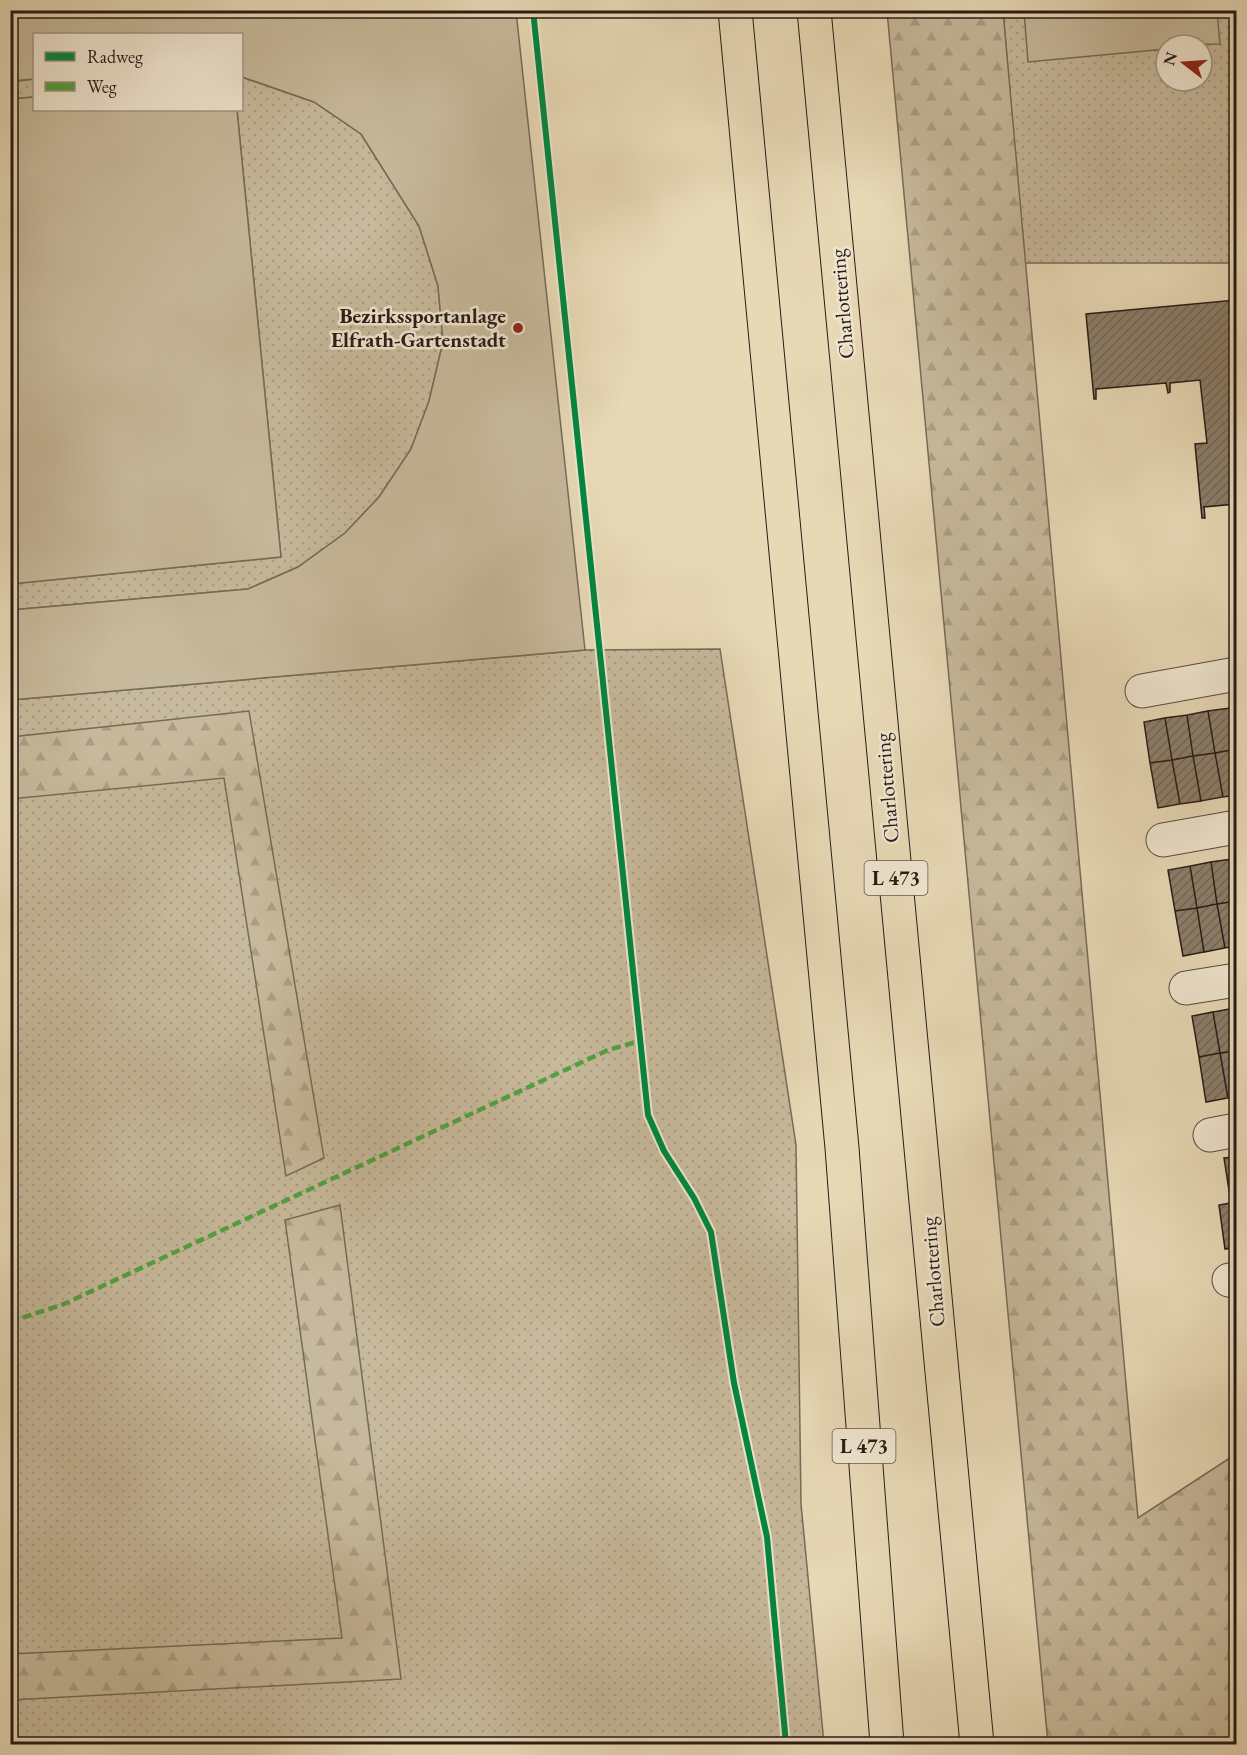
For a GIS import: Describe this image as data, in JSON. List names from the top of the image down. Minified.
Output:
{"streets":{"highway":["Charlottering","L 473"]},"places":["Bezirkssportanlage Elfrath-Gartenstadt"],"legend":["Radweg","Weg"],"north":"left"}
